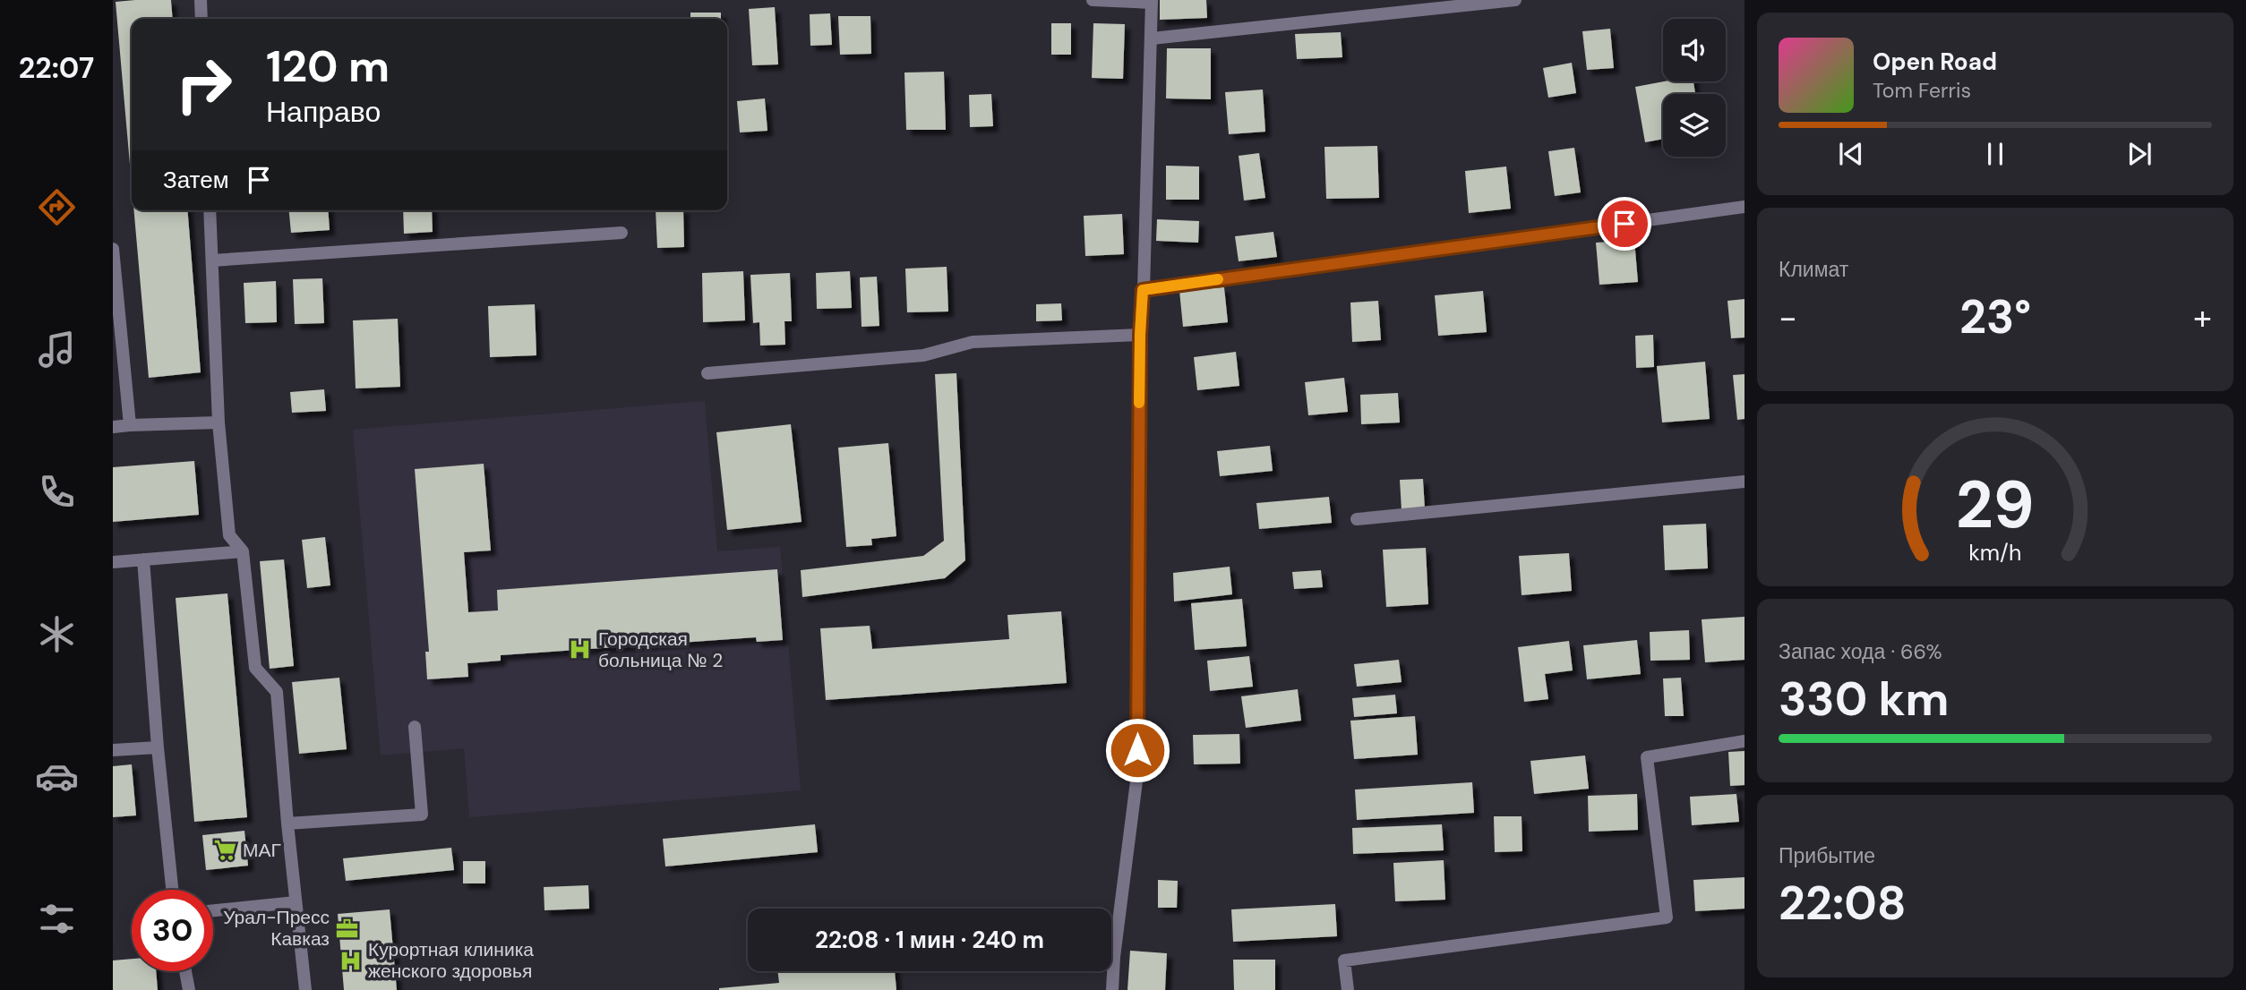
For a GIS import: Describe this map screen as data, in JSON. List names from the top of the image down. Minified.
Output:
{"places":{"hospital":["Городская больница № 2","Курортная клиника женского здоровья"],"supermarket":["МАГ"],"office":["Урал-Пресс Кавказ"]},"page":{"tabs":"22:07","turn":["120 m","Направо"],"song":["Open Road","Tom Ferris"],"then":"Затем","tile":["Климат",["Запас хода · 66%","330 km"],["Прибытие","22:08"]],"heat":["−","23°","+"],"limit":"30","trip":"22:08 · 1 мин · 240 m","gauge":["29","km/h"]}}
